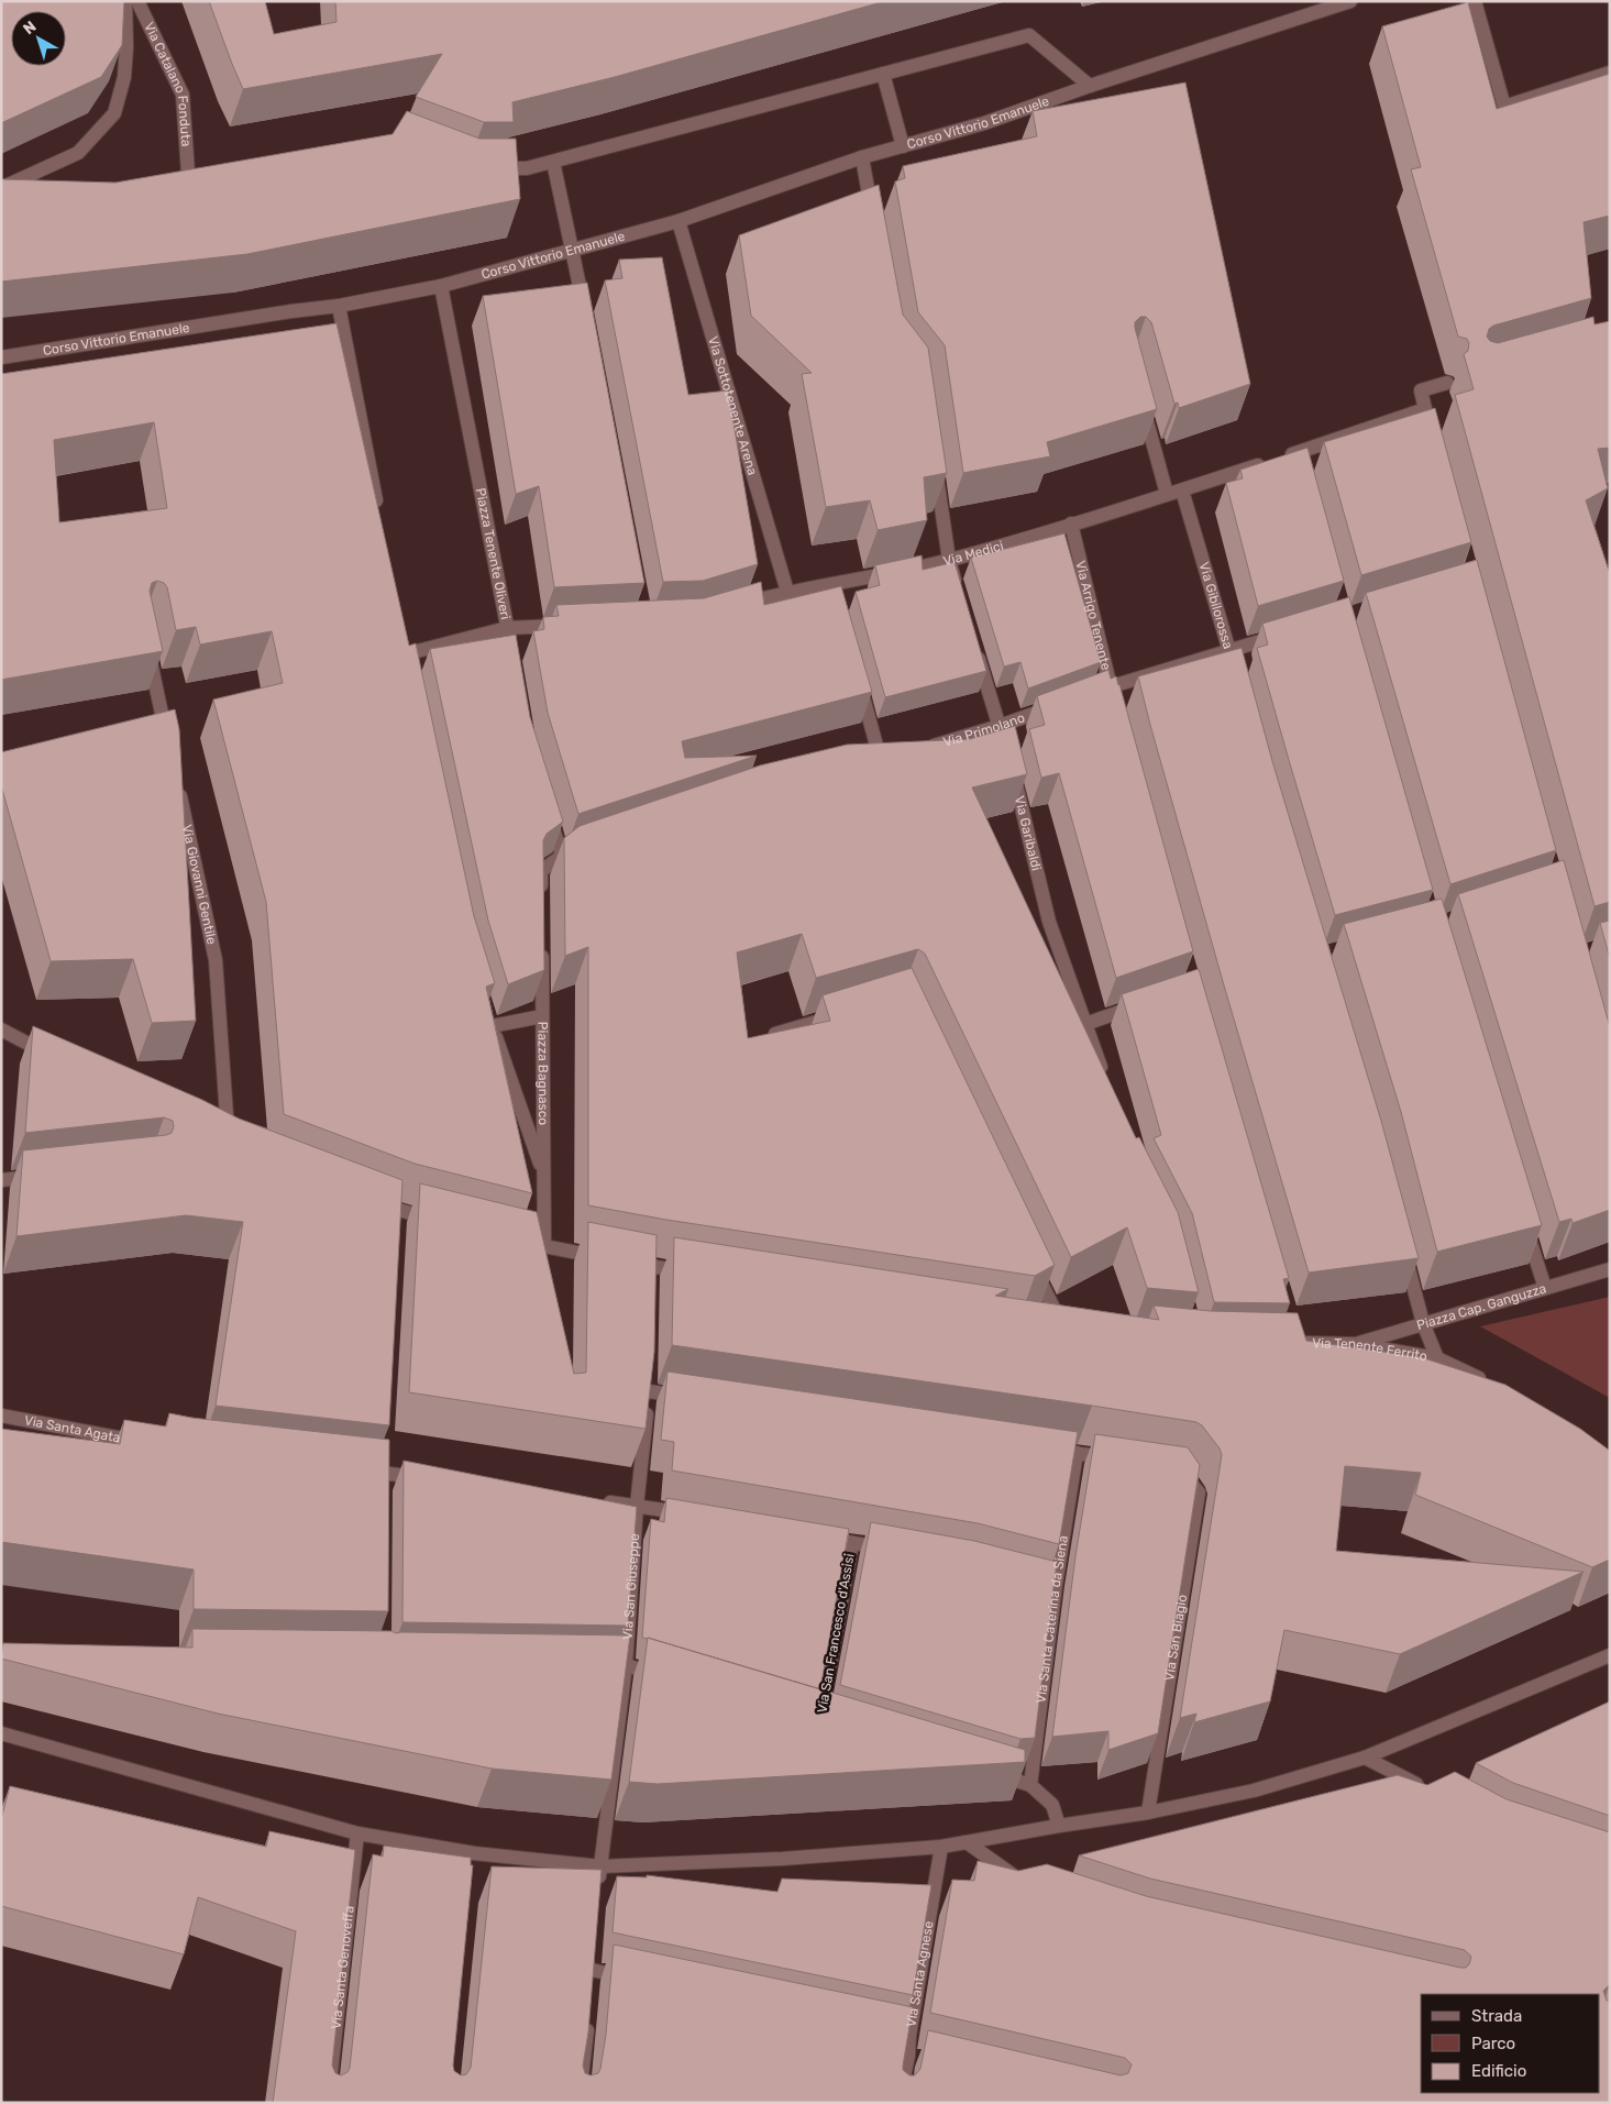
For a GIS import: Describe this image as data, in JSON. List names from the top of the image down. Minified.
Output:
{"streets":{"street":["Via Catalano Fonduta","Corso Vittorio Emanuele","Via Sottotenente Arena","Via Medici","Piazza Tenente Oliveri","Via Gibilorossa","Via Arrigo Tenente","Via Primolano","Via Garibaldi","Via Giovanni Gentile","Piazza Bagnasco","Piazza Cap. Ganguzza","Via Tenente Ferrito","Via Santa Agata","Via San Giuseppe","Via Santa Caterina da Siena","Via San Francesco d'Assisi","Via San Biagio","Via Santa Genoveffa","Via Santa Agnese"]},"crossings":[["Corso Vittorio Emanuele","Via Sottotenente Arena"],["Corso Vittorio Emanuele","Piazza Tenente Oliveri"],["Via Sottotenente Arena","Via Medici"],["Via Medici","Via Gibilorossa"],["Via Medici","Via Arrigo Tenente"],["Piazza Cap. Ganguzza","Via Tenente Ferrito"]],"legend":["Strada","Parco","Edificio"],"north":"top left"}
